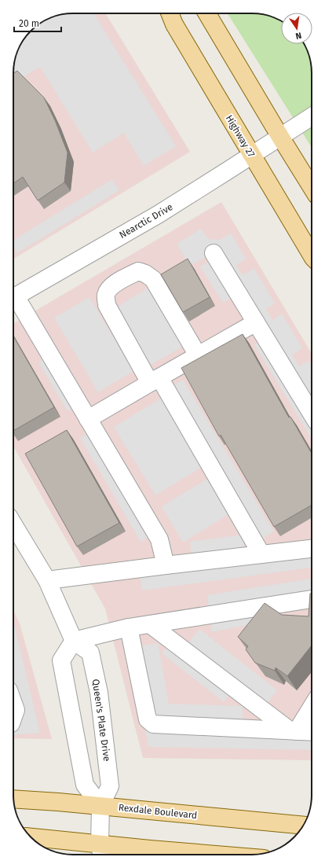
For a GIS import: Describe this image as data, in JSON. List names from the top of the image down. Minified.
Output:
{"streets":{"main road":["Highway 27","Rexdale Boulevard"],"street":["Nearctic Drive","Queen's Plate Drive"]},"crossings":[["Highway 27","Nearctic Drive"],["Queen's Plate Drive","Rexdale Boulevard"]],"scale_bar":"20 m","north":"bottom"}
